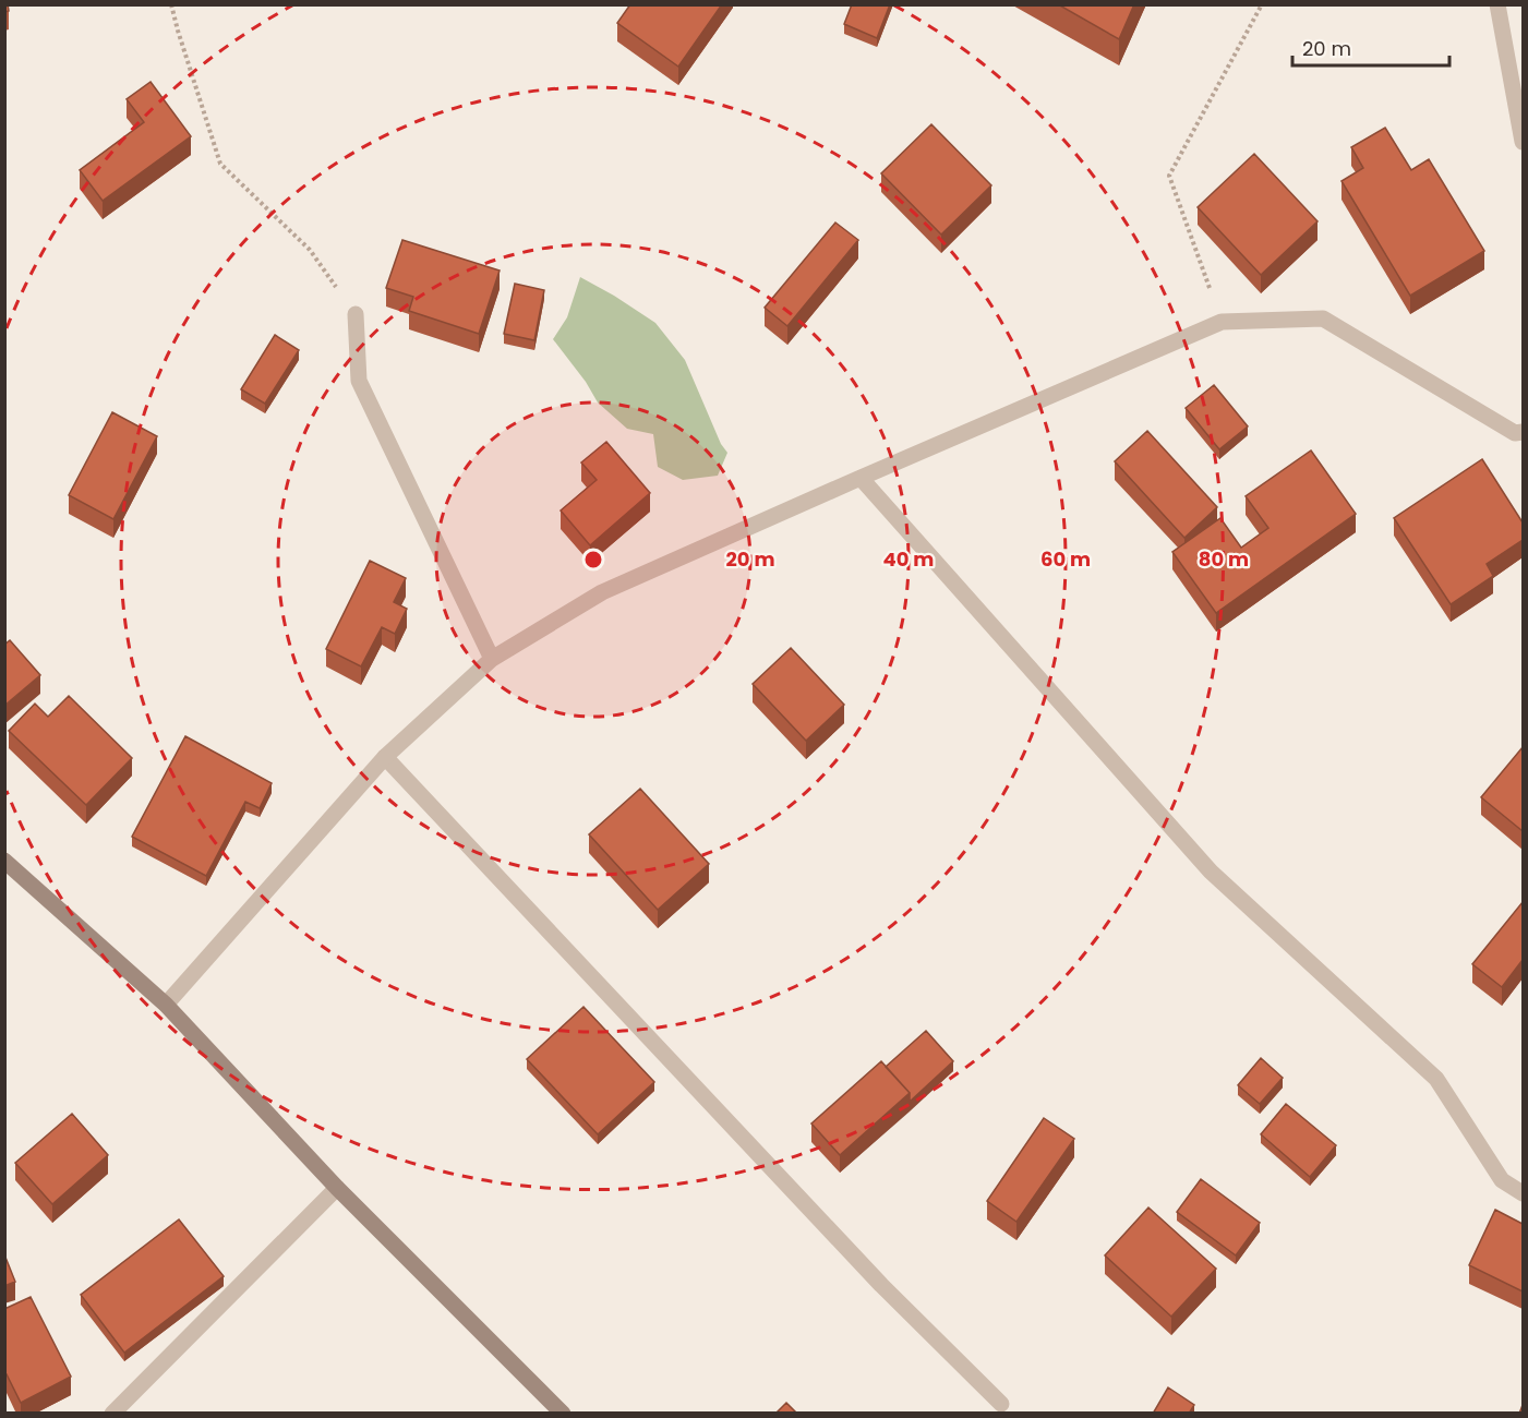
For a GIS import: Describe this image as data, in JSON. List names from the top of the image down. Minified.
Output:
{"scale_bar":"20 m","rings":["20 m","40 m","60 m","80 m"]}
